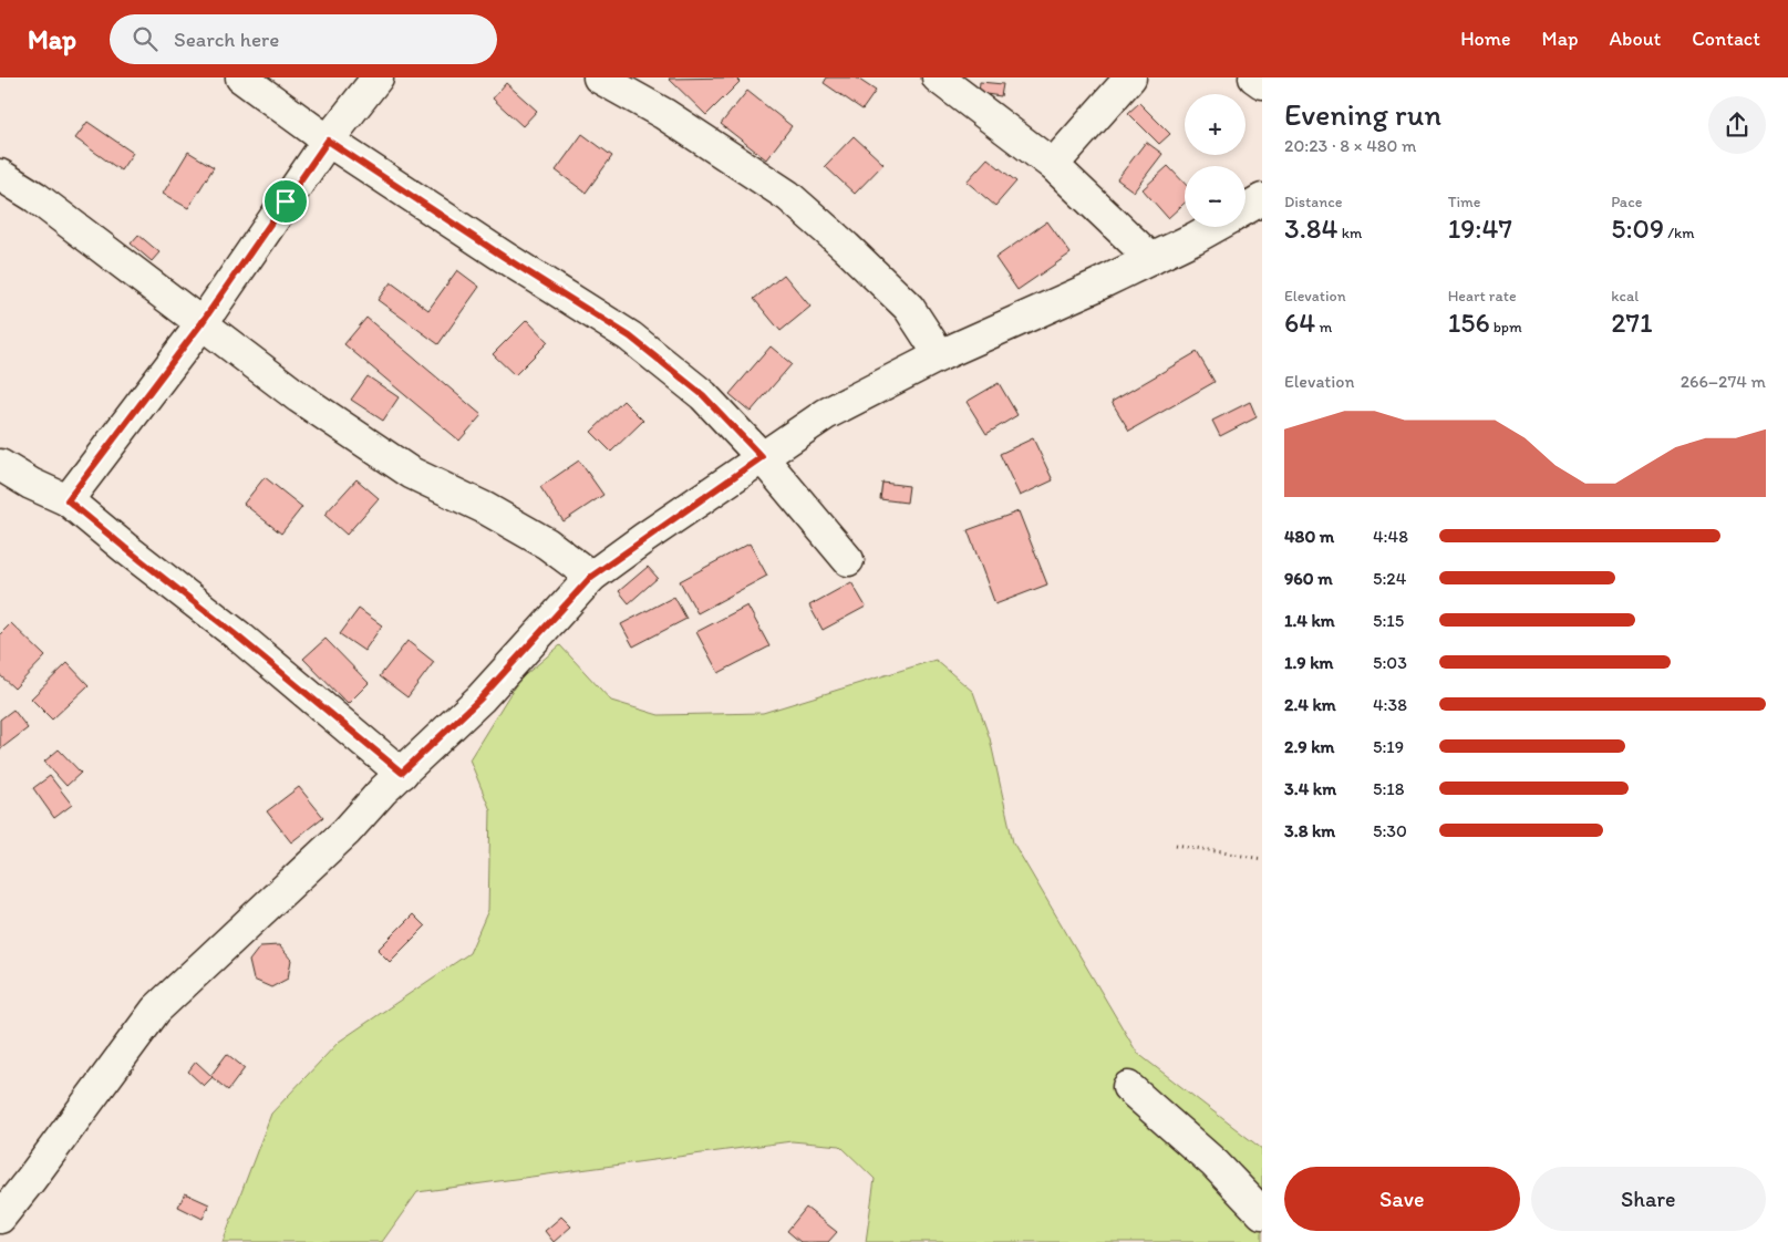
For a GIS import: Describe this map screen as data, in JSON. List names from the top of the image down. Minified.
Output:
{"page":{"header":"Map","search":"Search here","nav":["Home","Map","About","Contact"],"heading":["Evening run","20:23 · 8 × 480 m"],"map_buttons":["+","−"],"stats":[["Distance","3.84 km"],["Time","19:47"],["Pace","5:09 /km"],["Elevation","64 m"],["Heart rate","156 bpm"],["kcal","271"]],"chart":["Elevation","266–274 m"],"list":[{"name":"480 m","note":"4:48"},{"name":"960 m","note":"5:24"},{"name":"1.4 km","note":"5:15"},{"name":"1.9 km","note":"5:03"},{"name":"2.4 km","note":"4:38"},{"name":"2.9 km","note":"5:19"},{"name":"3.4 km","note":"5:18"},{"name":"3.8 km","note":"5:30"}],"buttons":["Save","Share"]}}
